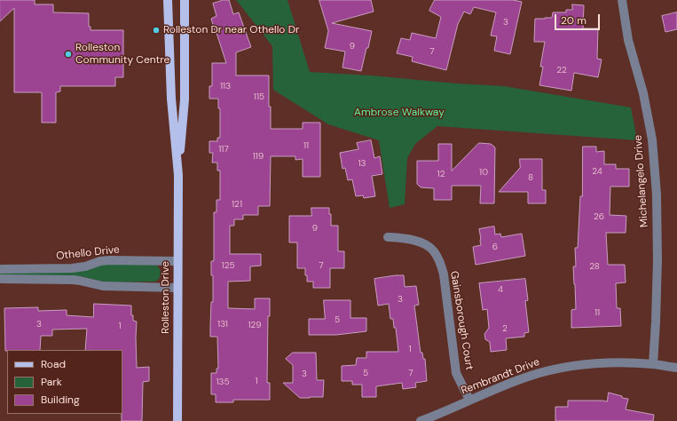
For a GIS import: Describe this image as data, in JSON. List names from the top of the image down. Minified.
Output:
{"streets":{"main road":["Rolleston Drive"],"street":["Michelangelo Drive","Othello Drive","Gainsborough Court","Rembrandt Drive"]},"crossings":[["Michelangelo Drive","Rembrandt Drive"],["Othello Drive","Rolleston Drive"],["Gainsborough Court","Rembrandt Drive"]],"parks":["Ambrose Walkway"],"places":["Rolleston Dr near Othello Dr","Rolleston Community Centre"],"house_numbers":["3","9","7","22","113","115","11","117","119","13","24","10","12","8","121","26","9","6","125","7","28","4","3","11","5","3","131","129","1","2","1","5","7","3","1","135"],"legend":["Road","Park","Building"],"scale_bar":"20 m"}
